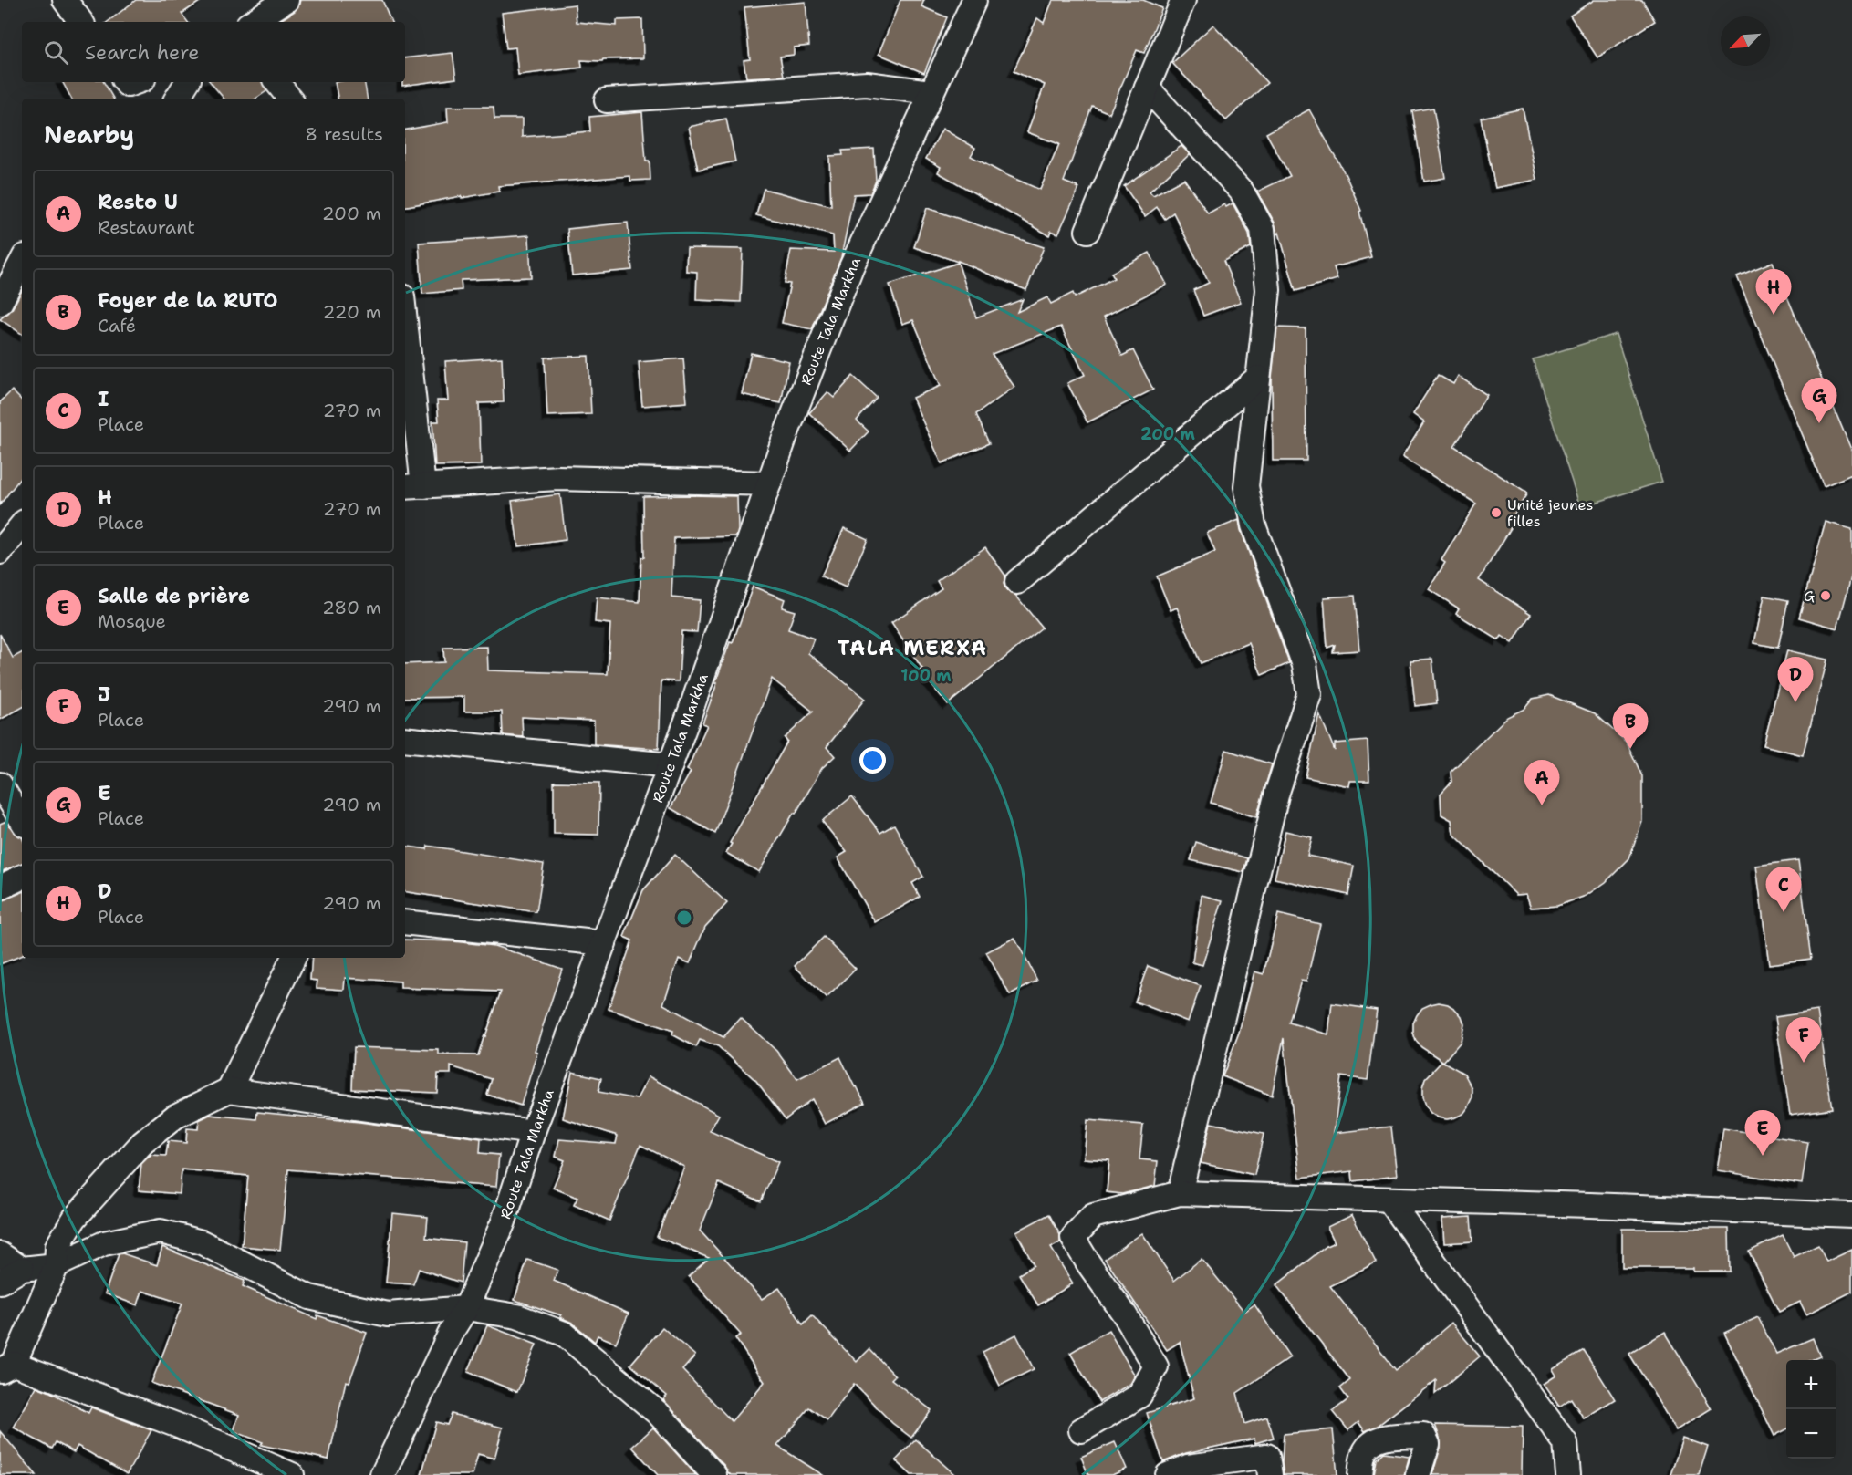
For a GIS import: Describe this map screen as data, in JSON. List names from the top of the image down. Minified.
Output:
{"streets":{"street":["Route Tala Markha"]},"districts":["TALA MERXA"],"places":["Unité jeunes filles","G"],"north":"bottom left","page":{"search":"Search here","heading":["Nearby","8 results"],"list":[{"mark":"A","name":"Resto U","note":"Restaurant","value":"200 m"},{"mark":"B","name":"Foyer de la RUTO","note":"Café","value":"220 m"},{"mark":"C","name":"I","note":"Place","value":"270 m"},{"mark":"D","name":"H","note":"Place","value":"270 m"},{"mark":"E","name":"Salle de prière","note":"Mosque","value":"280 m"},{"mark":"F","name":"J","note":"Place","value":"290 m"},{"mark":"G","name":"E","note":"Place","value":"290 m"},{"mark":"H","name":"D","note":"Place","value":"290 m"}],"pins":["H","G","D","B","A","C","F","E"],"map_buttons":["+","−"]},"rings":["200 m","100 m"]}
